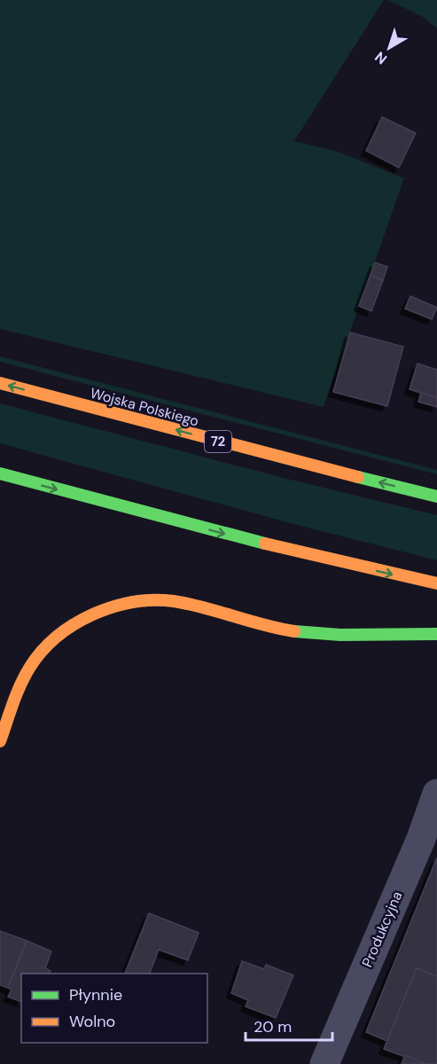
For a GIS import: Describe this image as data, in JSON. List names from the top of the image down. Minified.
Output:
{"streets":{"main road":["Wojska Polskiego","72"],"street":["Produkcyjna"]},"legend":["Płynnie","Wolno"],"scale_bar":"20 m","north":"bottom left"}
